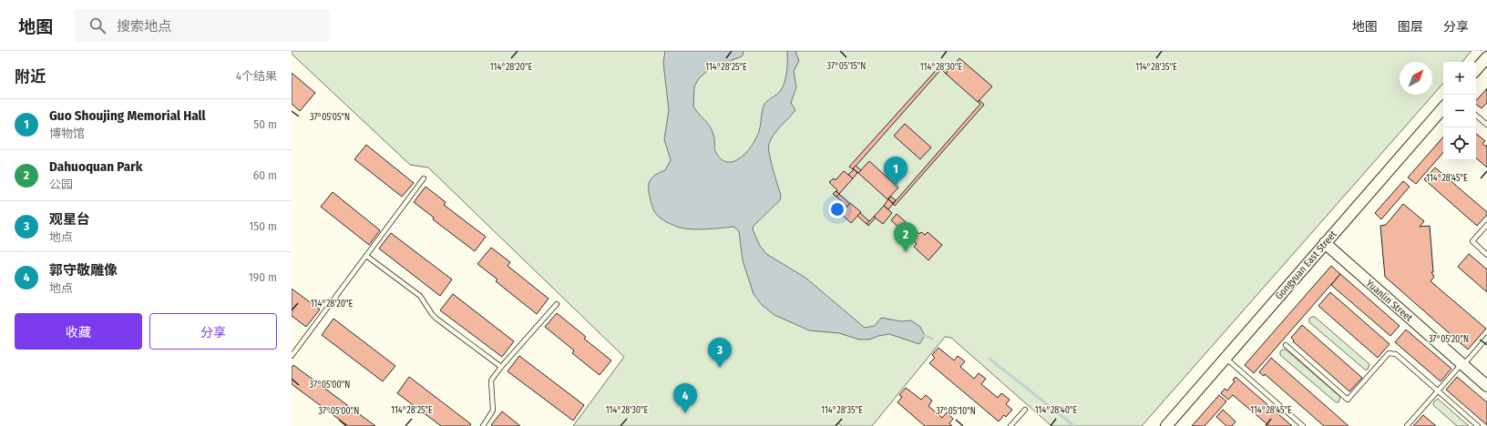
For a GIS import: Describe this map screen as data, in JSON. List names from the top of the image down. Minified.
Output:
{"streets":{"street":["Gongyuan East Street","Yuanlin Street"]},"crossings":[["Gongyuan East Street","Yuanlin Street"]],"north":"top right","page":{"header":"地图","search":"搜索地点","nav":["地图","图层","分享"],"heading":["附近","4个结果"],"map_buttons":["+","−"],"list":[{"mark":"1","name":"Guo Shoujing Memorial Hall","note":"博物馆","value":"50 m"},{"mark":"2","name":"Dahuoquan Park","note":"公园","value":"60 m"},{"mark":"3","name":"观星台","note":"地点","value":"150 m"},{"mark":"4","name":"郭守敬雕像","note":"地点","value":"190 m"}],"pins":["1","2","3","4"],"buttons":["收藏","分享"]},"coordinates":["37°05'15\"N","114°28'20\"E","114°28'25\"E","114°28'30\"E","114°28'35\"E","37°05'05\"N","114°28'45\"E","37°05'20\"N","37°05'00\"N","114°28'40\"E","37°05'10\"N"]}
